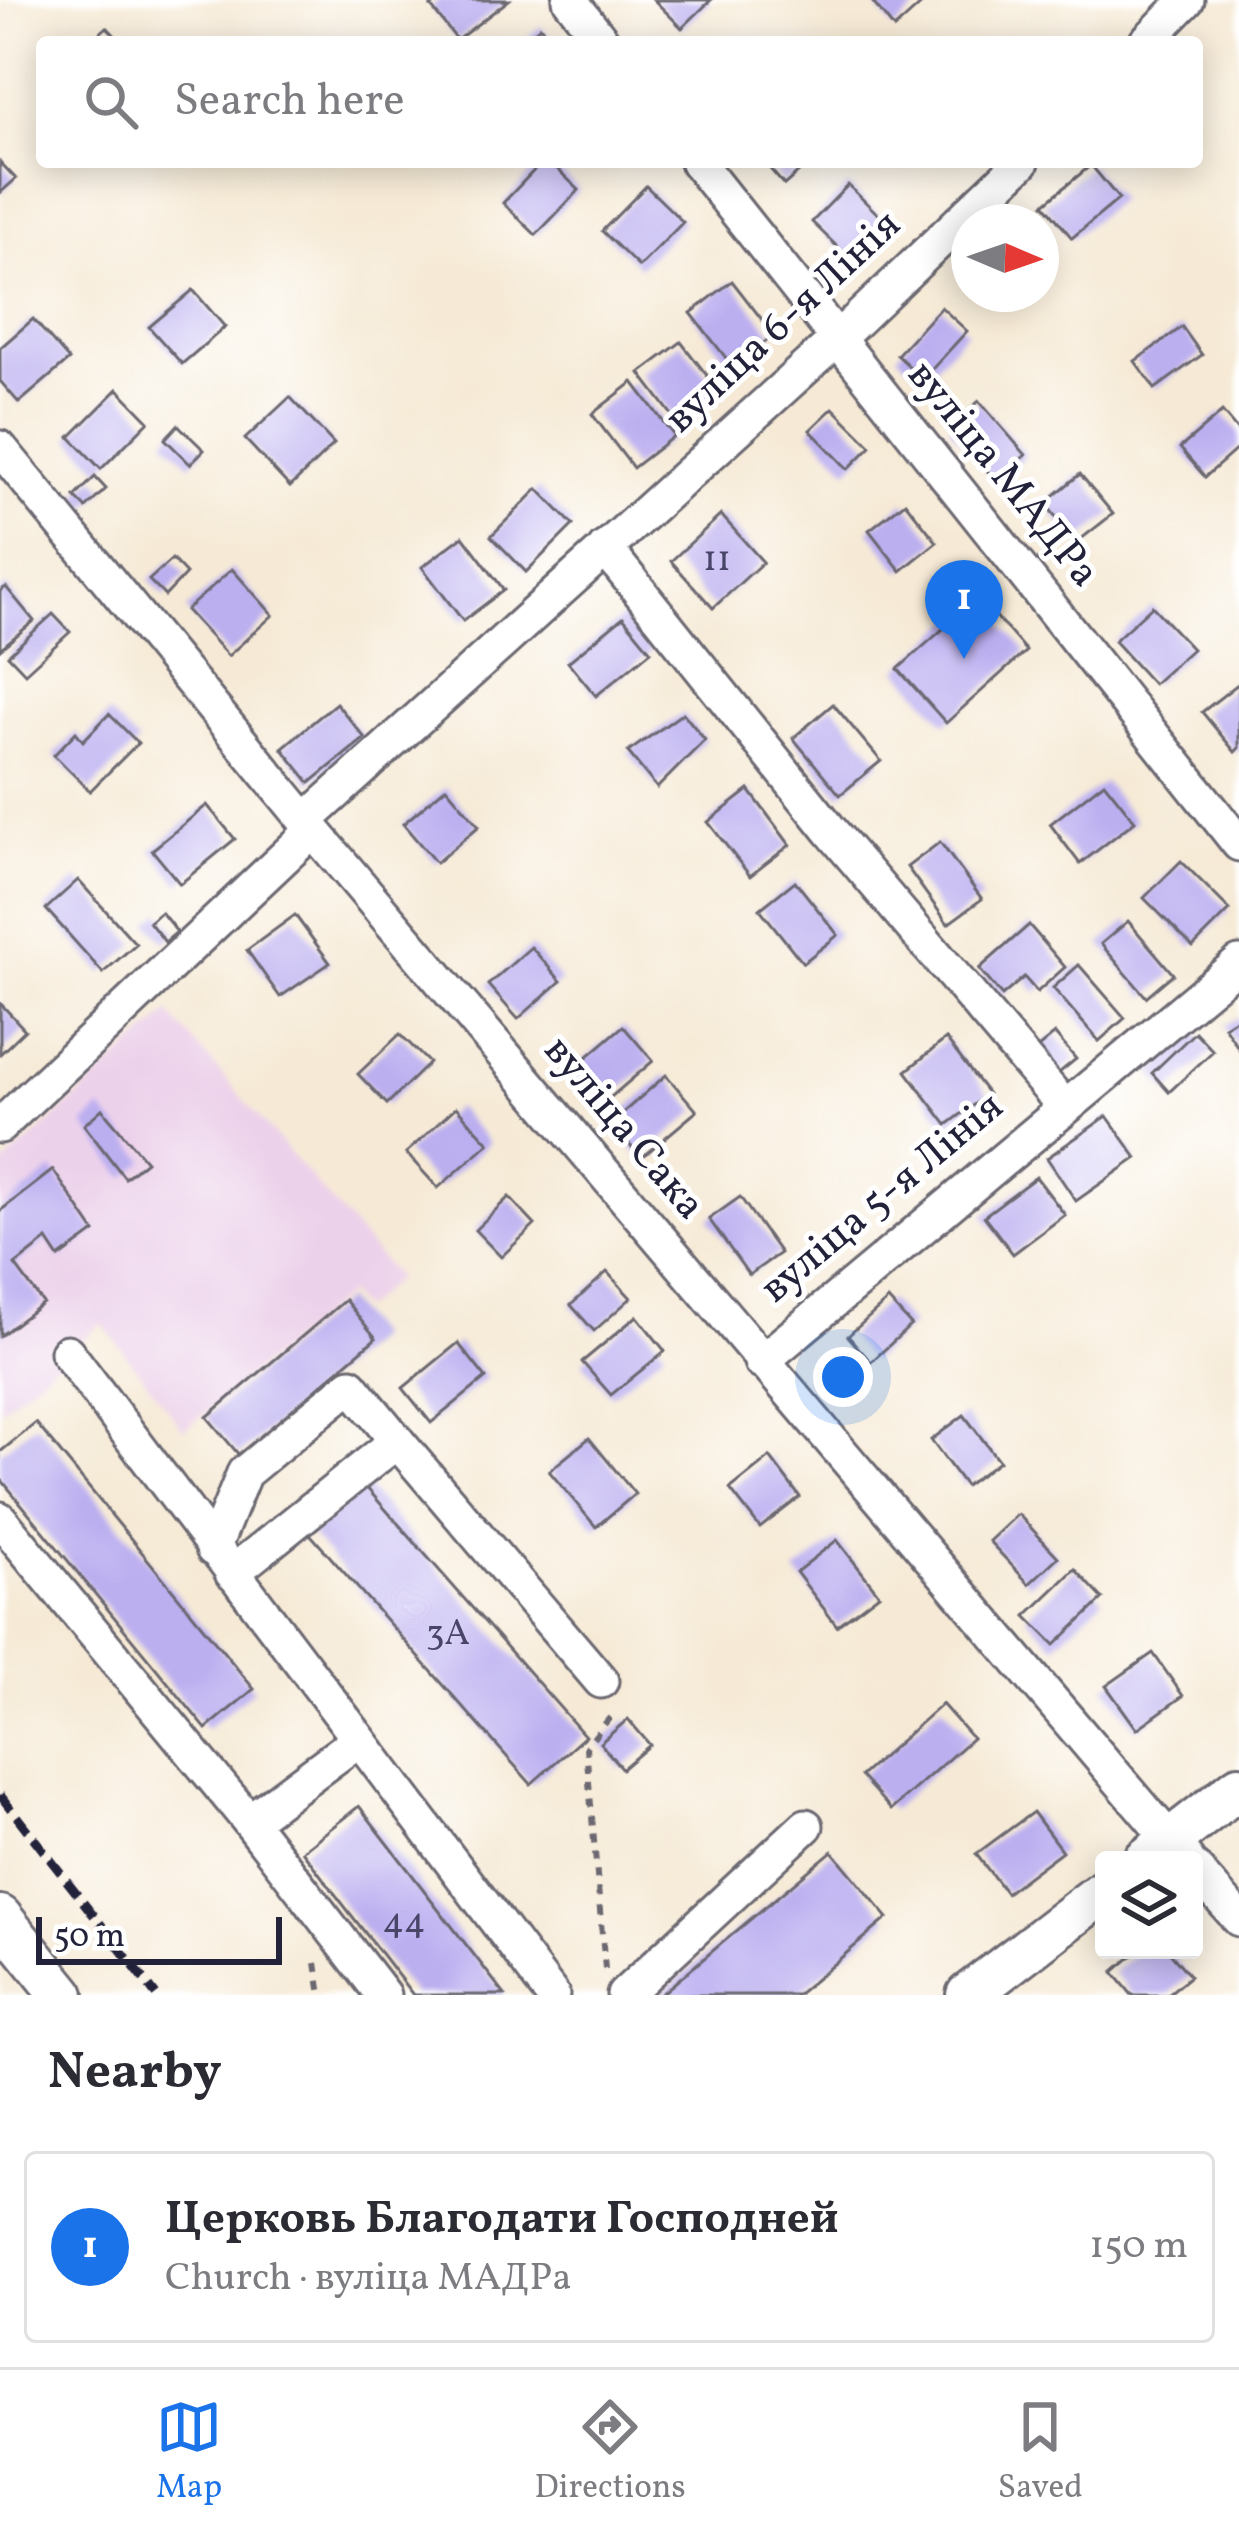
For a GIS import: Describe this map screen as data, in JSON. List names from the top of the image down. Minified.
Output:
{"streets":{"street":["вуліца 6-я Лінія","вуліца МАДРа","вуліца Сака","вуліца 5-я Лінія"]},"crossings":[["вуліца 6-я Лінія","вуліца МАДРа"],["вуліца 6-я Лінія","вуліца Сака"],["вуліца 6-я Лінія","вуліца 5-я Лінія"],["вуліца Сака","вуліца 5-я Лінія"]],"house_numbers":["11","3А","44"],"scale_bar":"50 m","north":"right","page":{"search":"Search here","pins":"1","scale":"50 m","heading":"Nearby","list":[{"mark":"1","name":"Церковь Благодати Господней","note":"Church · вуліца МАДРа","value":"150 m"}],"nav":["Map","Directions","Saved"]}}
